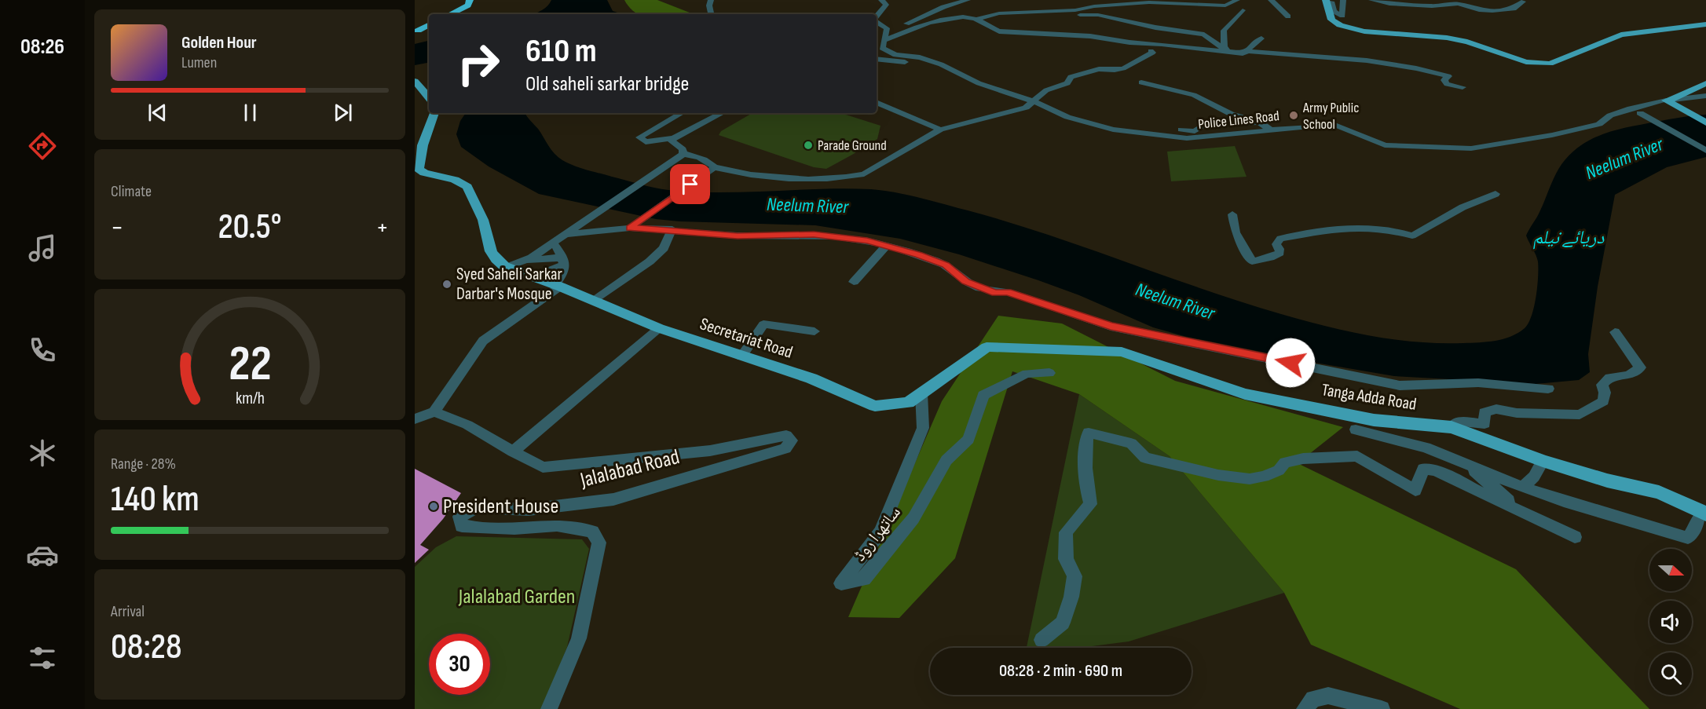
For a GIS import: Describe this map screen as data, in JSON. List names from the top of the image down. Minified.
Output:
{"streets":{"main road":["Secretariat Road","Tanga Adda Road"],"street":["Police Lines Road","Jalalabad Road","ساتھرا روڈ"]},"crossings":[["Secretariat Road","Tanga Adda Road"],["Secretariat Road","ساتھرا روڈ"],["Tanga Adda Road","ساتھرا روڈ"]],"water":["Neelum River","دریائے نیلم"],"parks":["Jalalabad Garden"],"places":["Army Public School","Parade Ground","Syed Saheli Sarkar Darbar's Mosque","President House"],"north":"right","page":{"tabs":"08:26","turn":["610 m","Old saheli sarkar bridge"],"song":["Golden Hour","Lumen"],"tile":["Climate",["Range · 28%","140 km"],["Arrival","08:28"]],"heat":["−","20.5°","+"],"limit":"30","trip":"08:28 · 2 min · 690 m","gauge":["22","km/h"]}}
